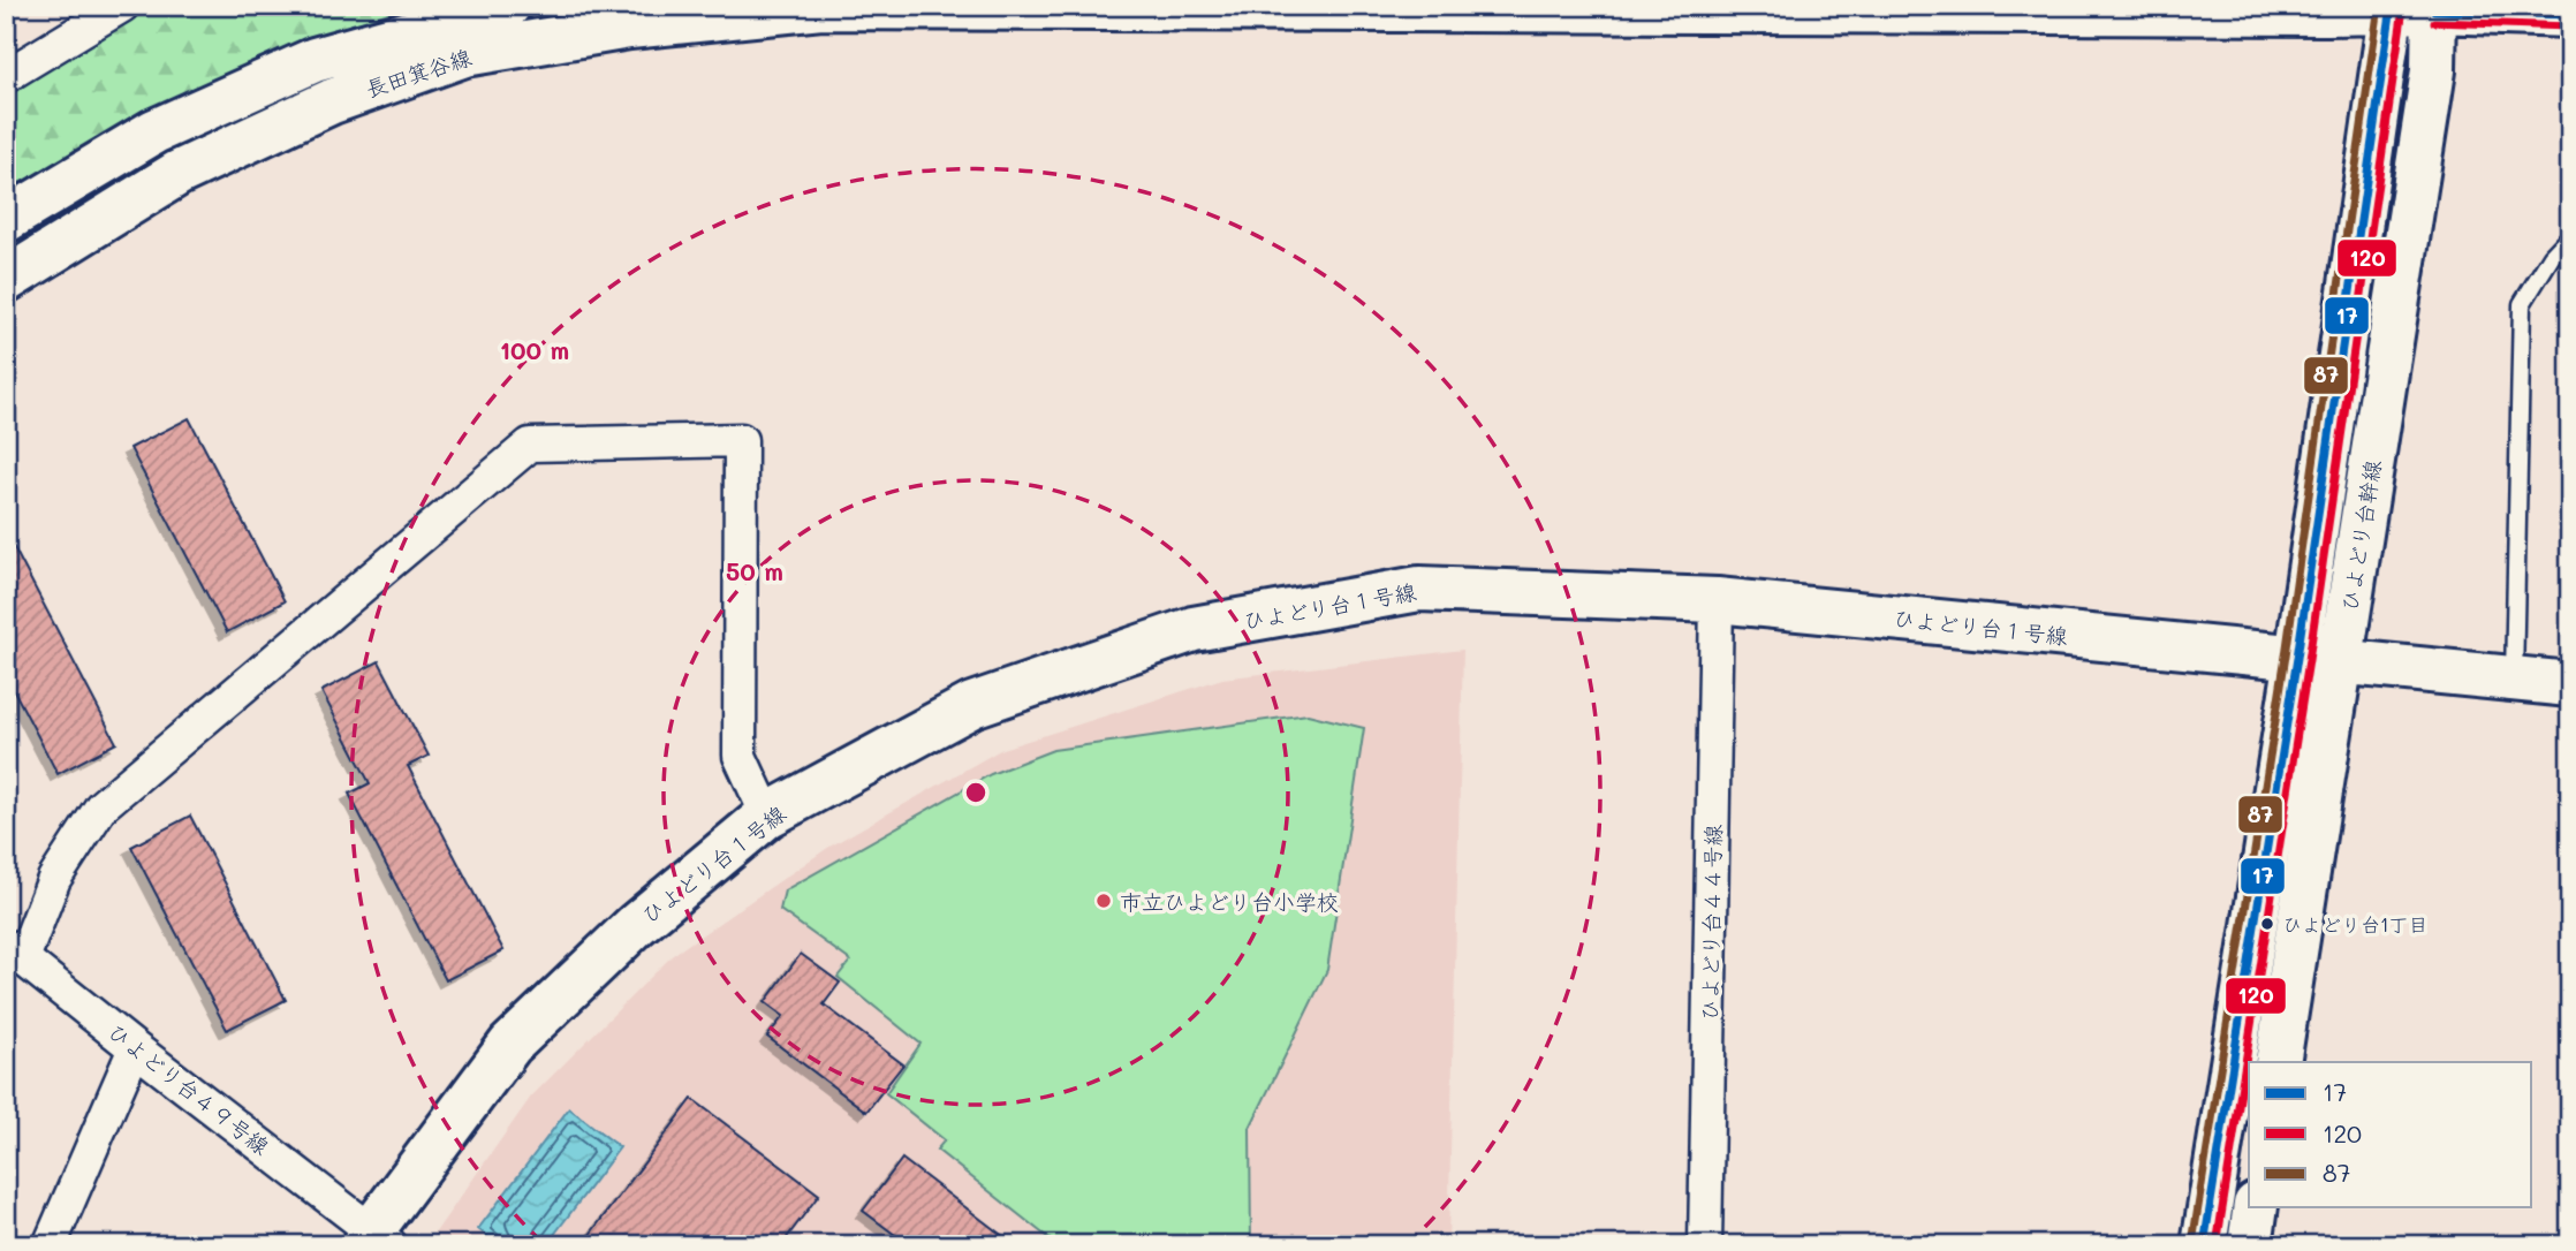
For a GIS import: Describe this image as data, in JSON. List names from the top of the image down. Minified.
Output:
{"streets":{"street":["長田箕谷線","ひよどり台幹線","ひよどり台１号線","ひよどり台４４号線","ひよどり台４９号線"]},"crossings":[["長田箕谷線","ひよどり台幹線"],["ひよどり台幹線","ひよどり台１号線"],["ひよどり台１号線","ひよどり台４４号線"],["ひよどり台１号線","ひよどり台４９号線"]],"places":["市立ひよどり台小学校","ひよどり台1丁目"],"lines":["transit line 17","transit line 87","transit line 120"],"legend":["17","120","87"],"rings":["100 m","50 m"]}
